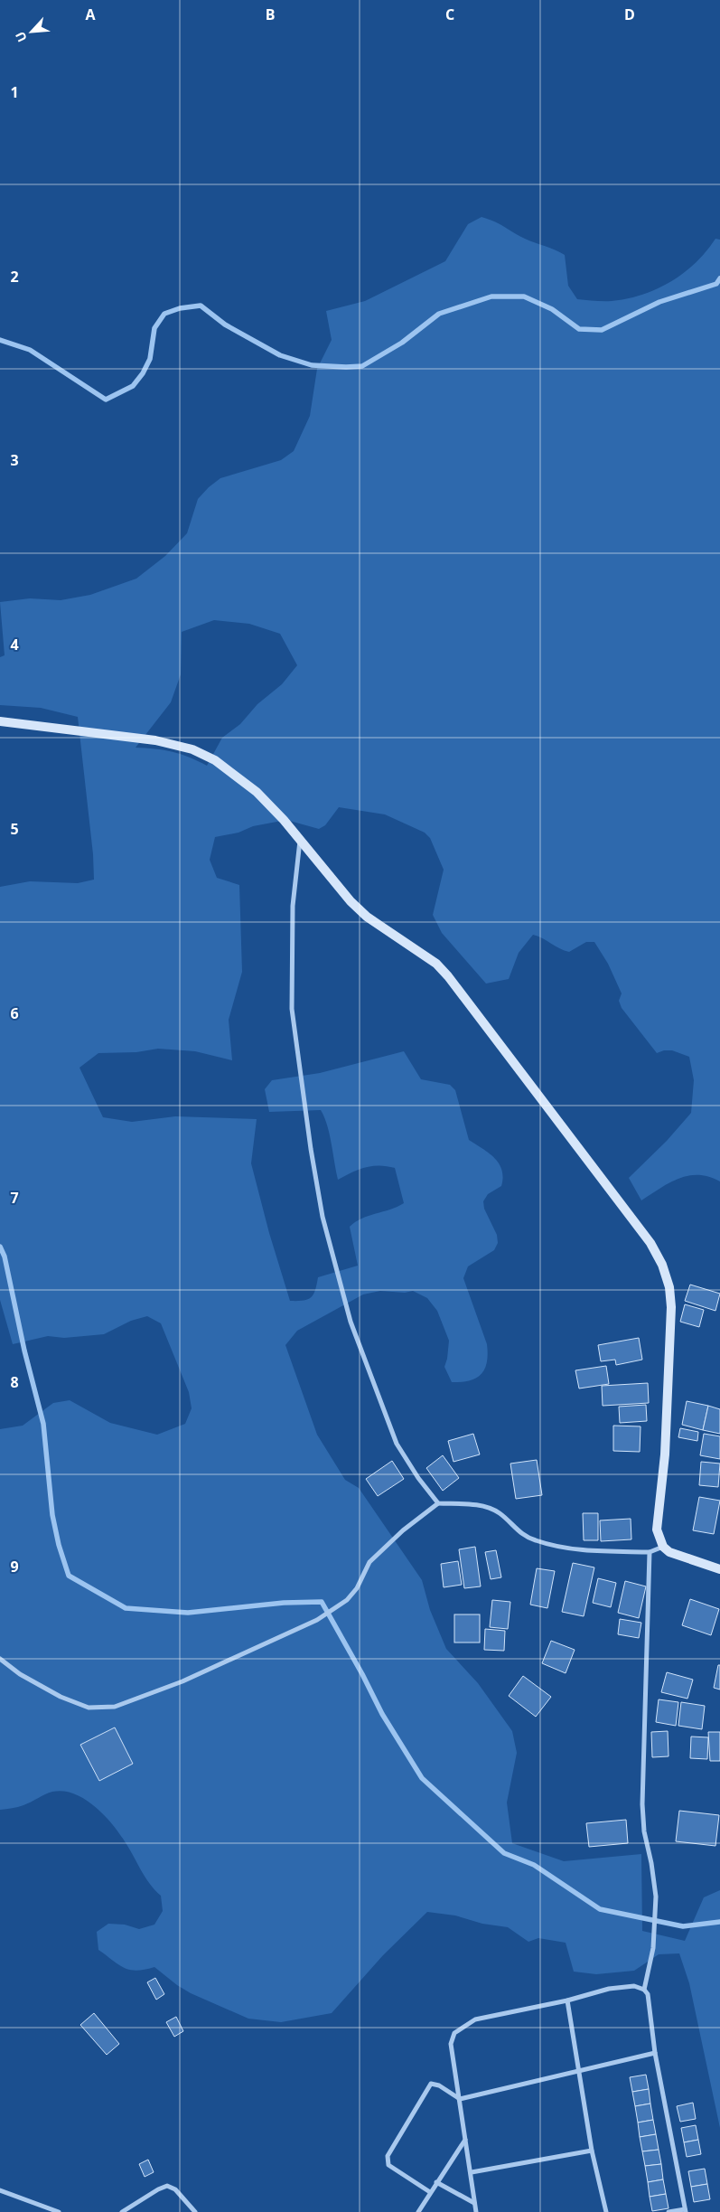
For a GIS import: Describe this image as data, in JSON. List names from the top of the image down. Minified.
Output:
{"north":"bottom left","grid":{"columns":["A","B","C","D"],"rows":["1","2","3","4","5","6","7","8","9"]}}
